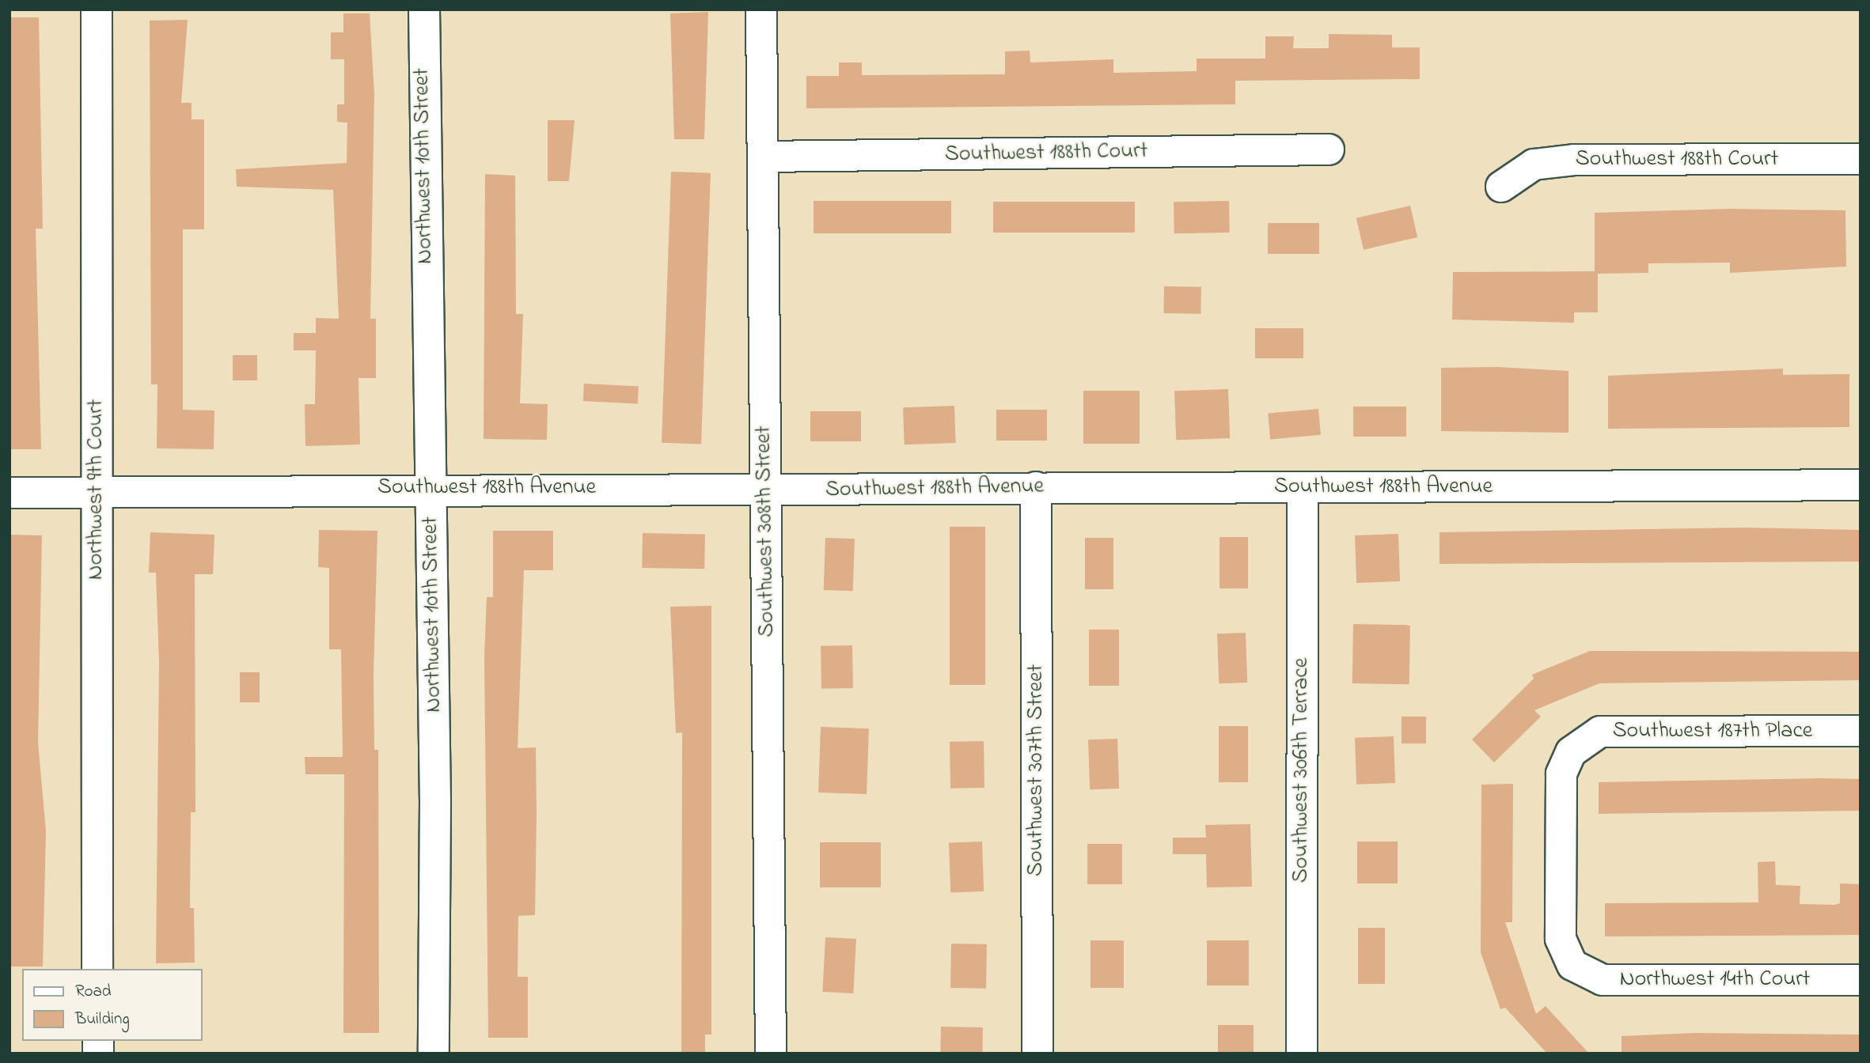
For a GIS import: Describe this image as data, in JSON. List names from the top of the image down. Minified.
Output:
{"streets":{"street":["Southwest 188th Court","Northwest 10th Street","Southwest 188th Avenue","Northwest 9th Court","Southwest 308th Street","Southwest 187th Place","Southwest 307th Street","Southwest 306th Terrace","Northwest 14th Court"]},"crossings":[["Southwest 188th Court","Southwest 308th Street"],["Northwest 10th Street","Southwest 188th Avenue"],["Southwest 188th Avenue","Northwest 9th Court"],["Southwest 188th Avenue","Southwest 308th Street"],["Southwest 188th Avenue","Southwest 307th Street"],["Southwest 188th Avenue","Southwest 306th Terrace"],["Southwest 187th Place","Northwest 14th Court"]],"legend":["Road","Building"]}
